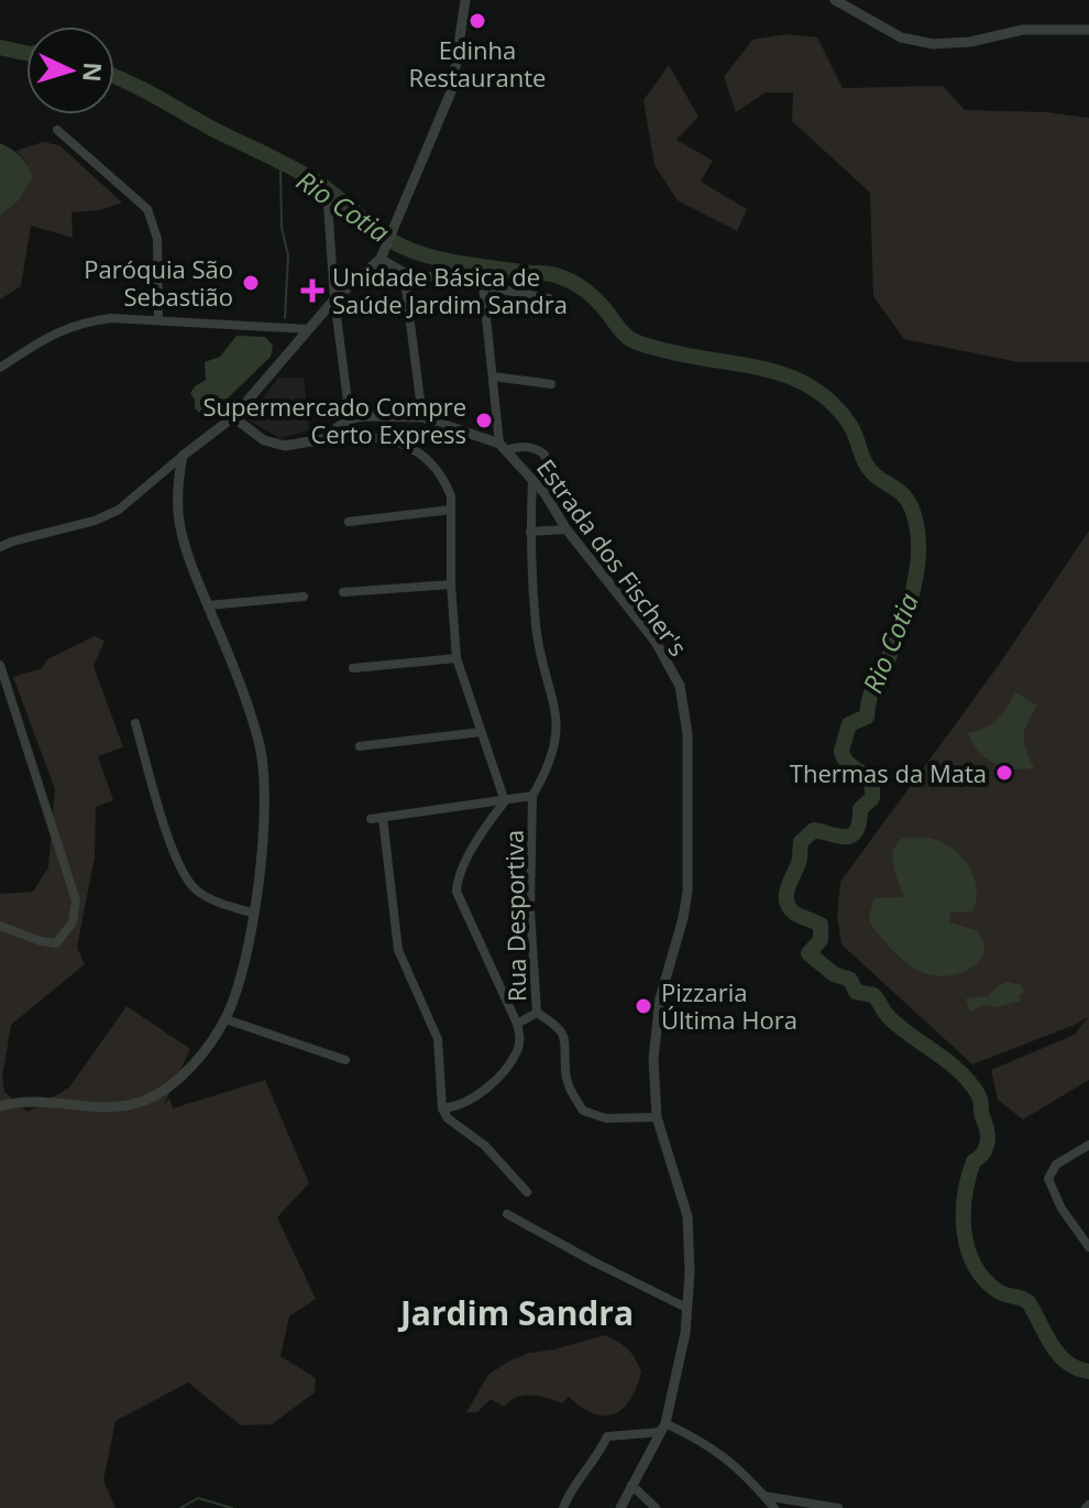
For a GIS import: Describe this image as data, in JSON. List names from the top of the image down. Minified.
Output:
{"streets":{"street":["Estrada dos Fischer's","Rua Desportiva"]},"districts":["Jardim Sandra"],"water":["Rio Cotia"],"places":{"other":["Edinha Restaurante","Paróquia São Sebastião","Supermercado Compre Certo Express","Thermas da Mata","Pizzaria Última Hora"],"health":["Unidade Básica de Saúde Jardim Sandra"]},"north":"right"}
